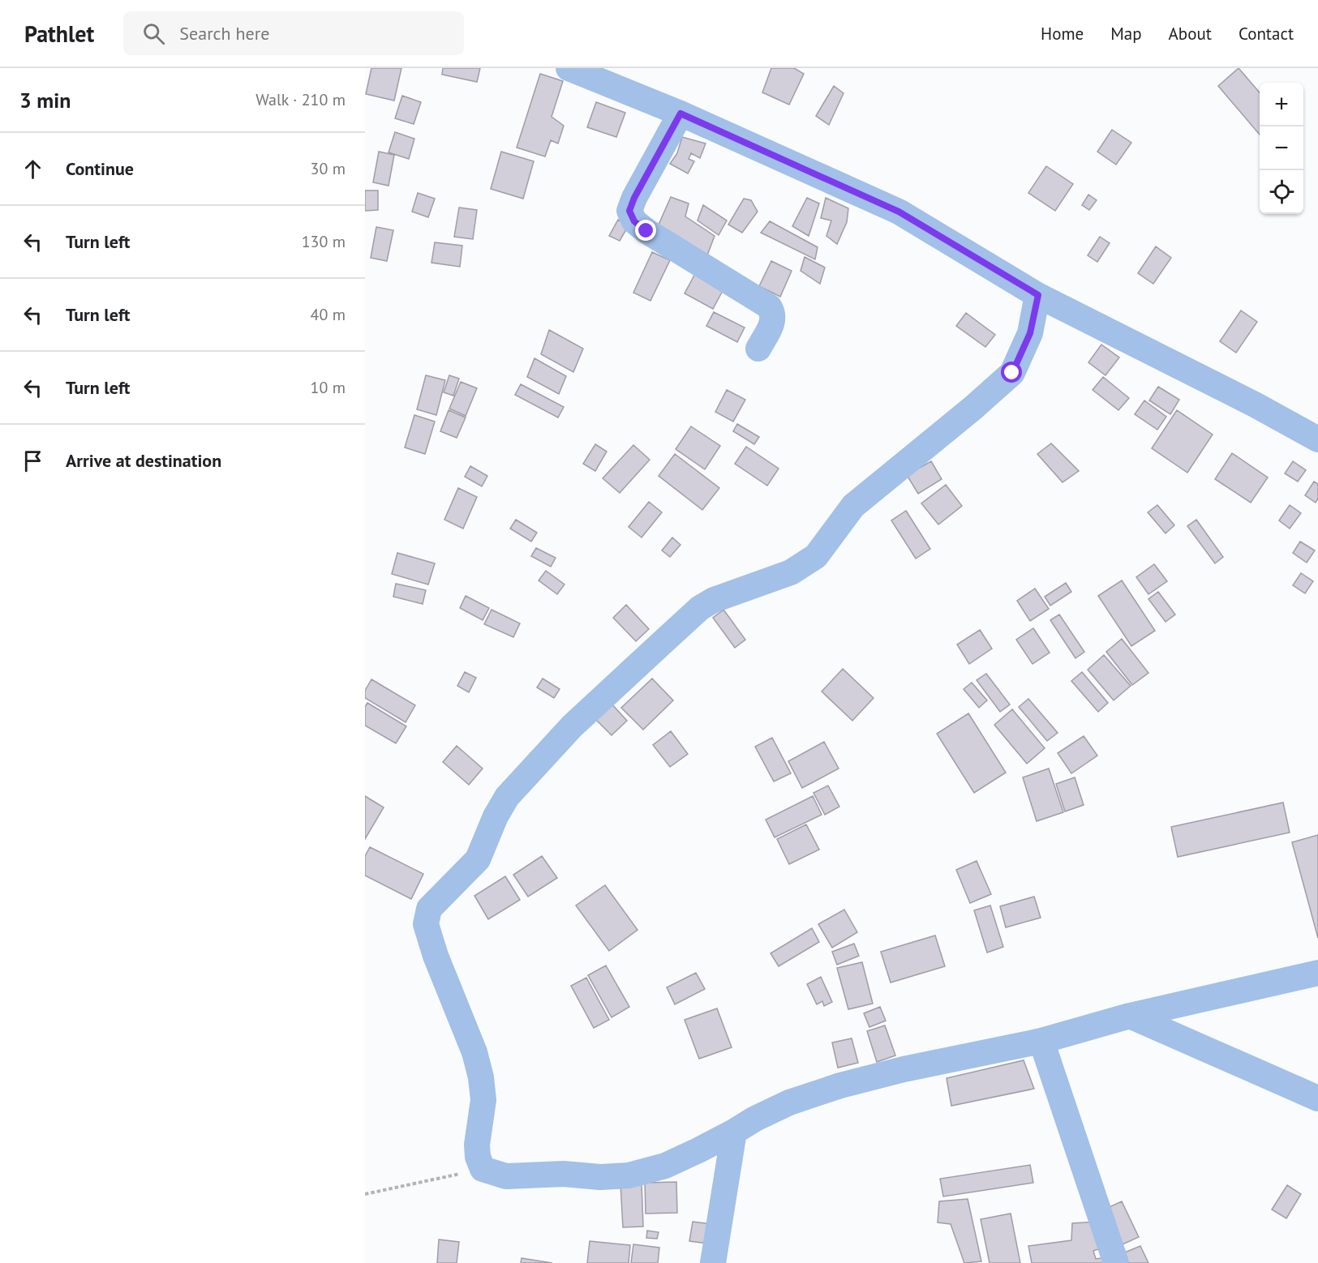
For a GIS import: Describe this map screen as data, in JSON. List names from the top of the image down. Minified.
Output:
{"page":{"header":"Pathlet","search":"Search here","nav":["Home","Map","About","Contact"],"heading":["3 min","Walk · 210 m"],"map_buttons":["+","−"],"list":[["Continue","30 m"],["Turn left","130 m"],["Turn left","40 m"],["Turn left","10 m"],"Arrive at destination"]}}
